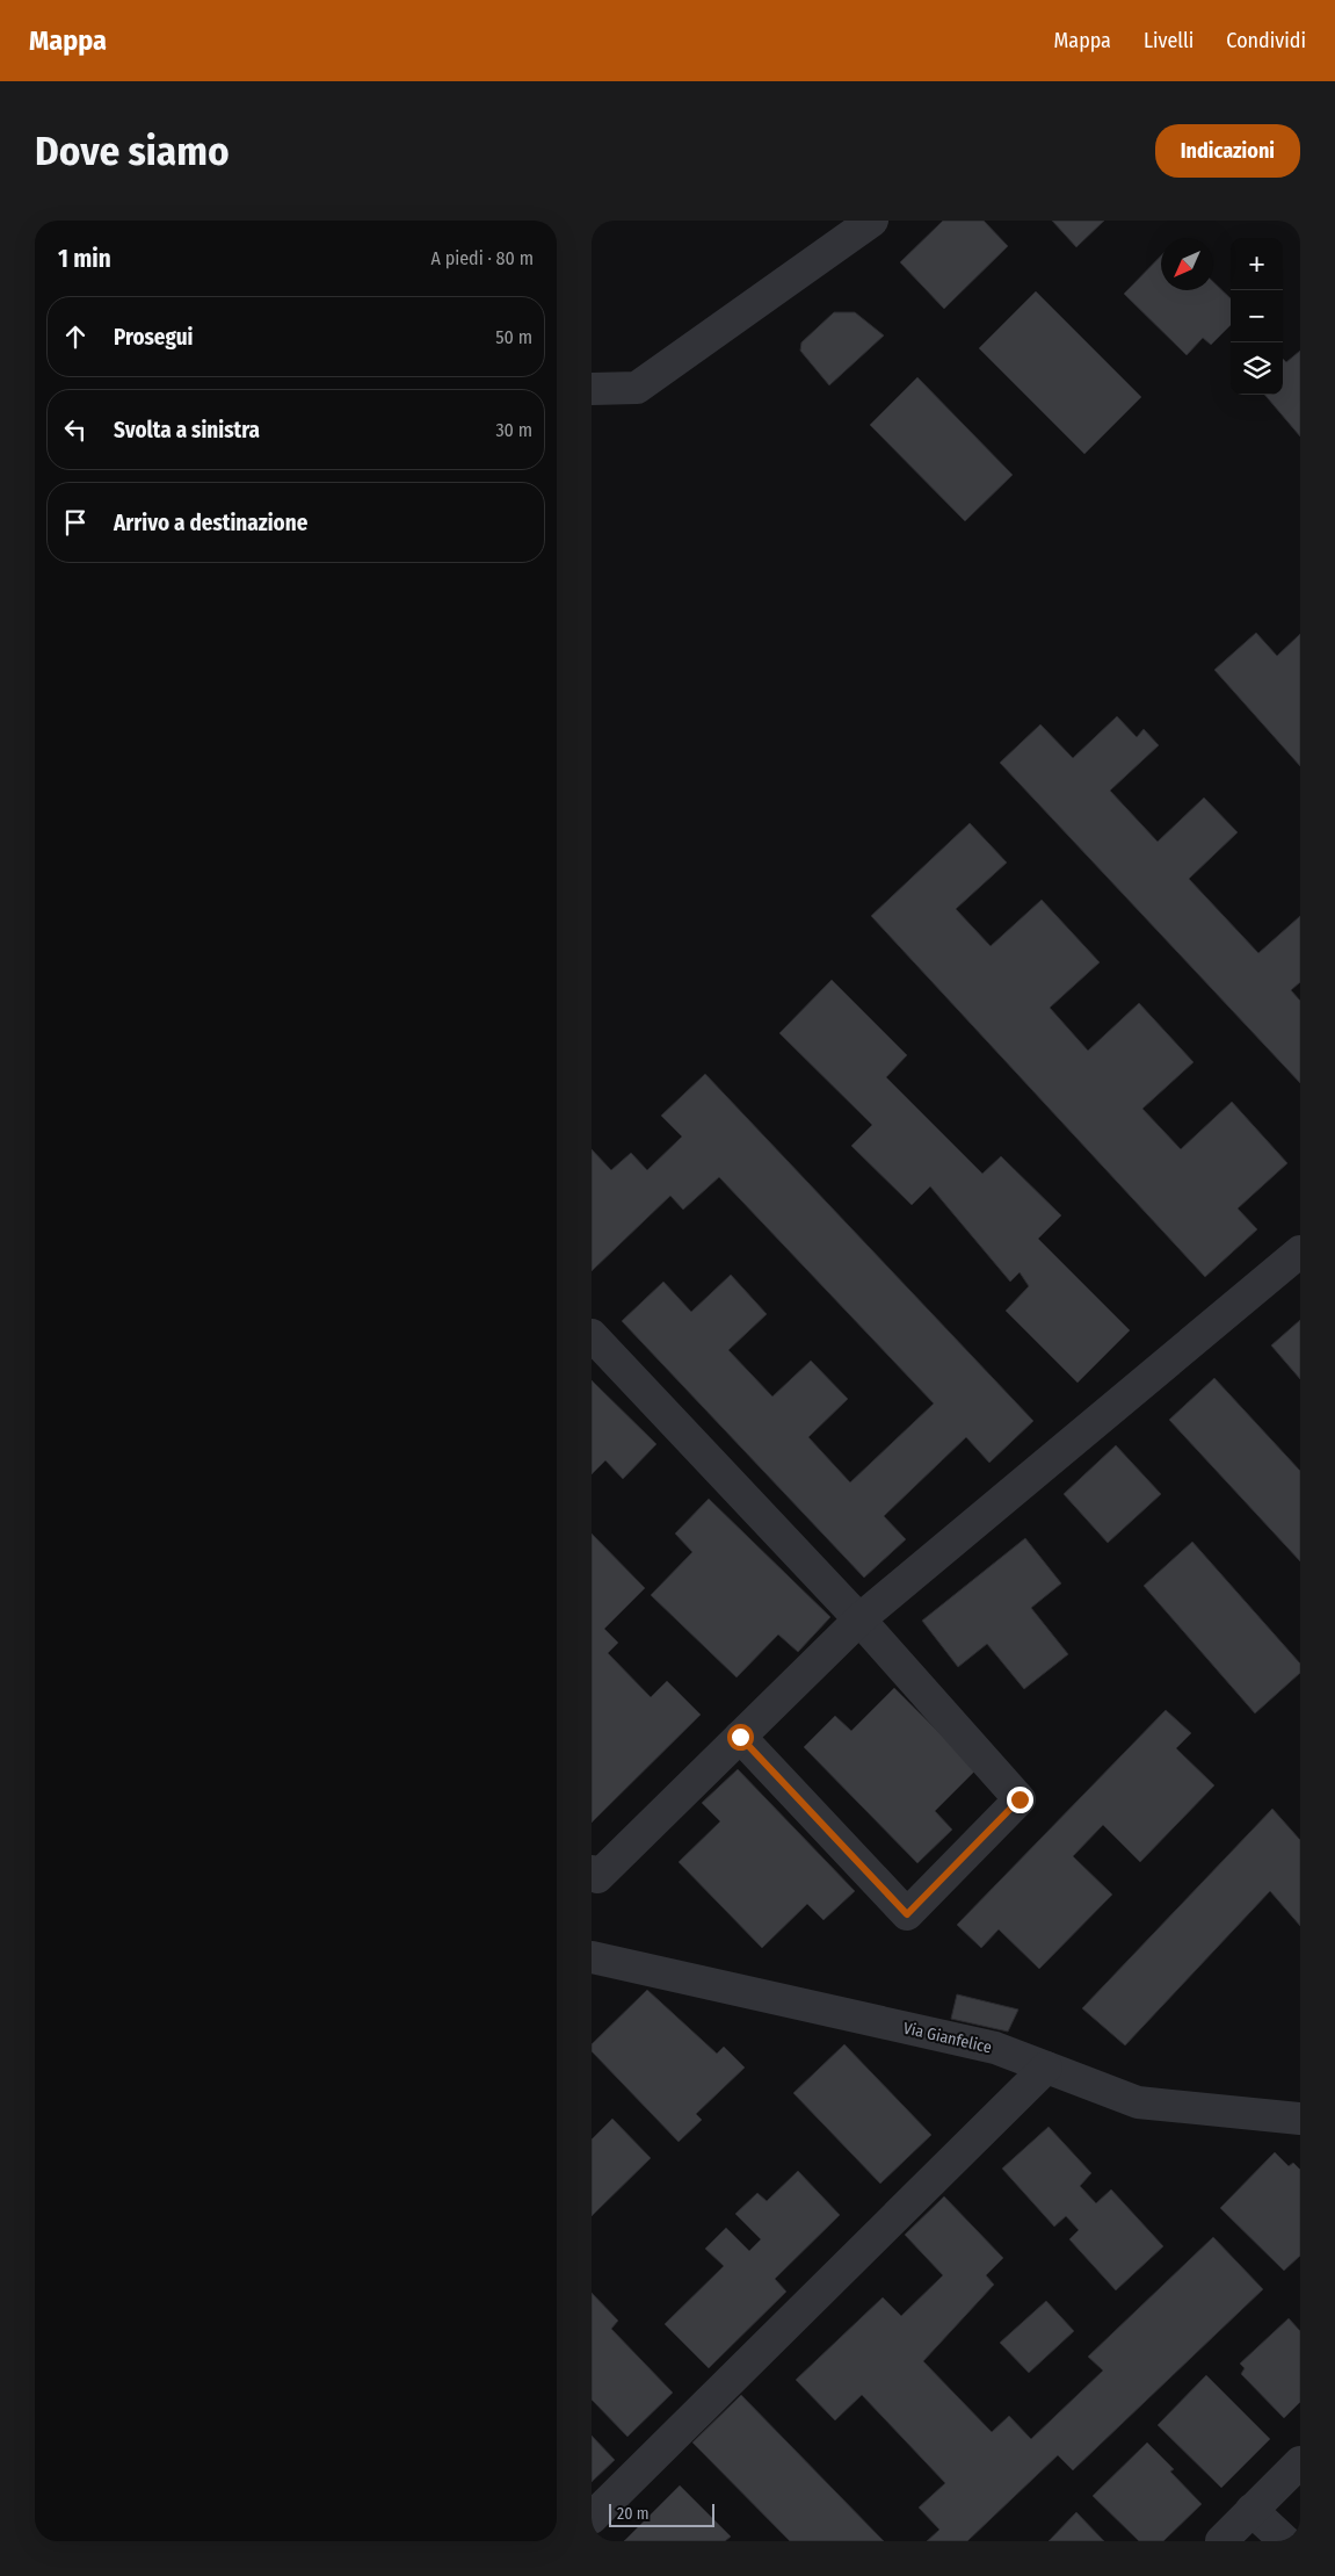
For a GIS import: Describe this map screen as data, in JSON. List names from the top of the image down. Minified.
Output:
{"streets":{"street":["Via Gianfelice"]},"scale_bar":"20 m","north":"bottom left","page":{"header":"Mappa","nav":["Mappa","Livelli","Condividi"],"buttons":"Indicazioni","title":"Dove siamo","heading":["1 min","A piedi · 80 m"],"map_buttons":["+","−"],"list":[["Prosegui","50 m"],["Svolta a sinistra","30 m"],"Arrivo a destinazione"],"scale":"20 m"}}
